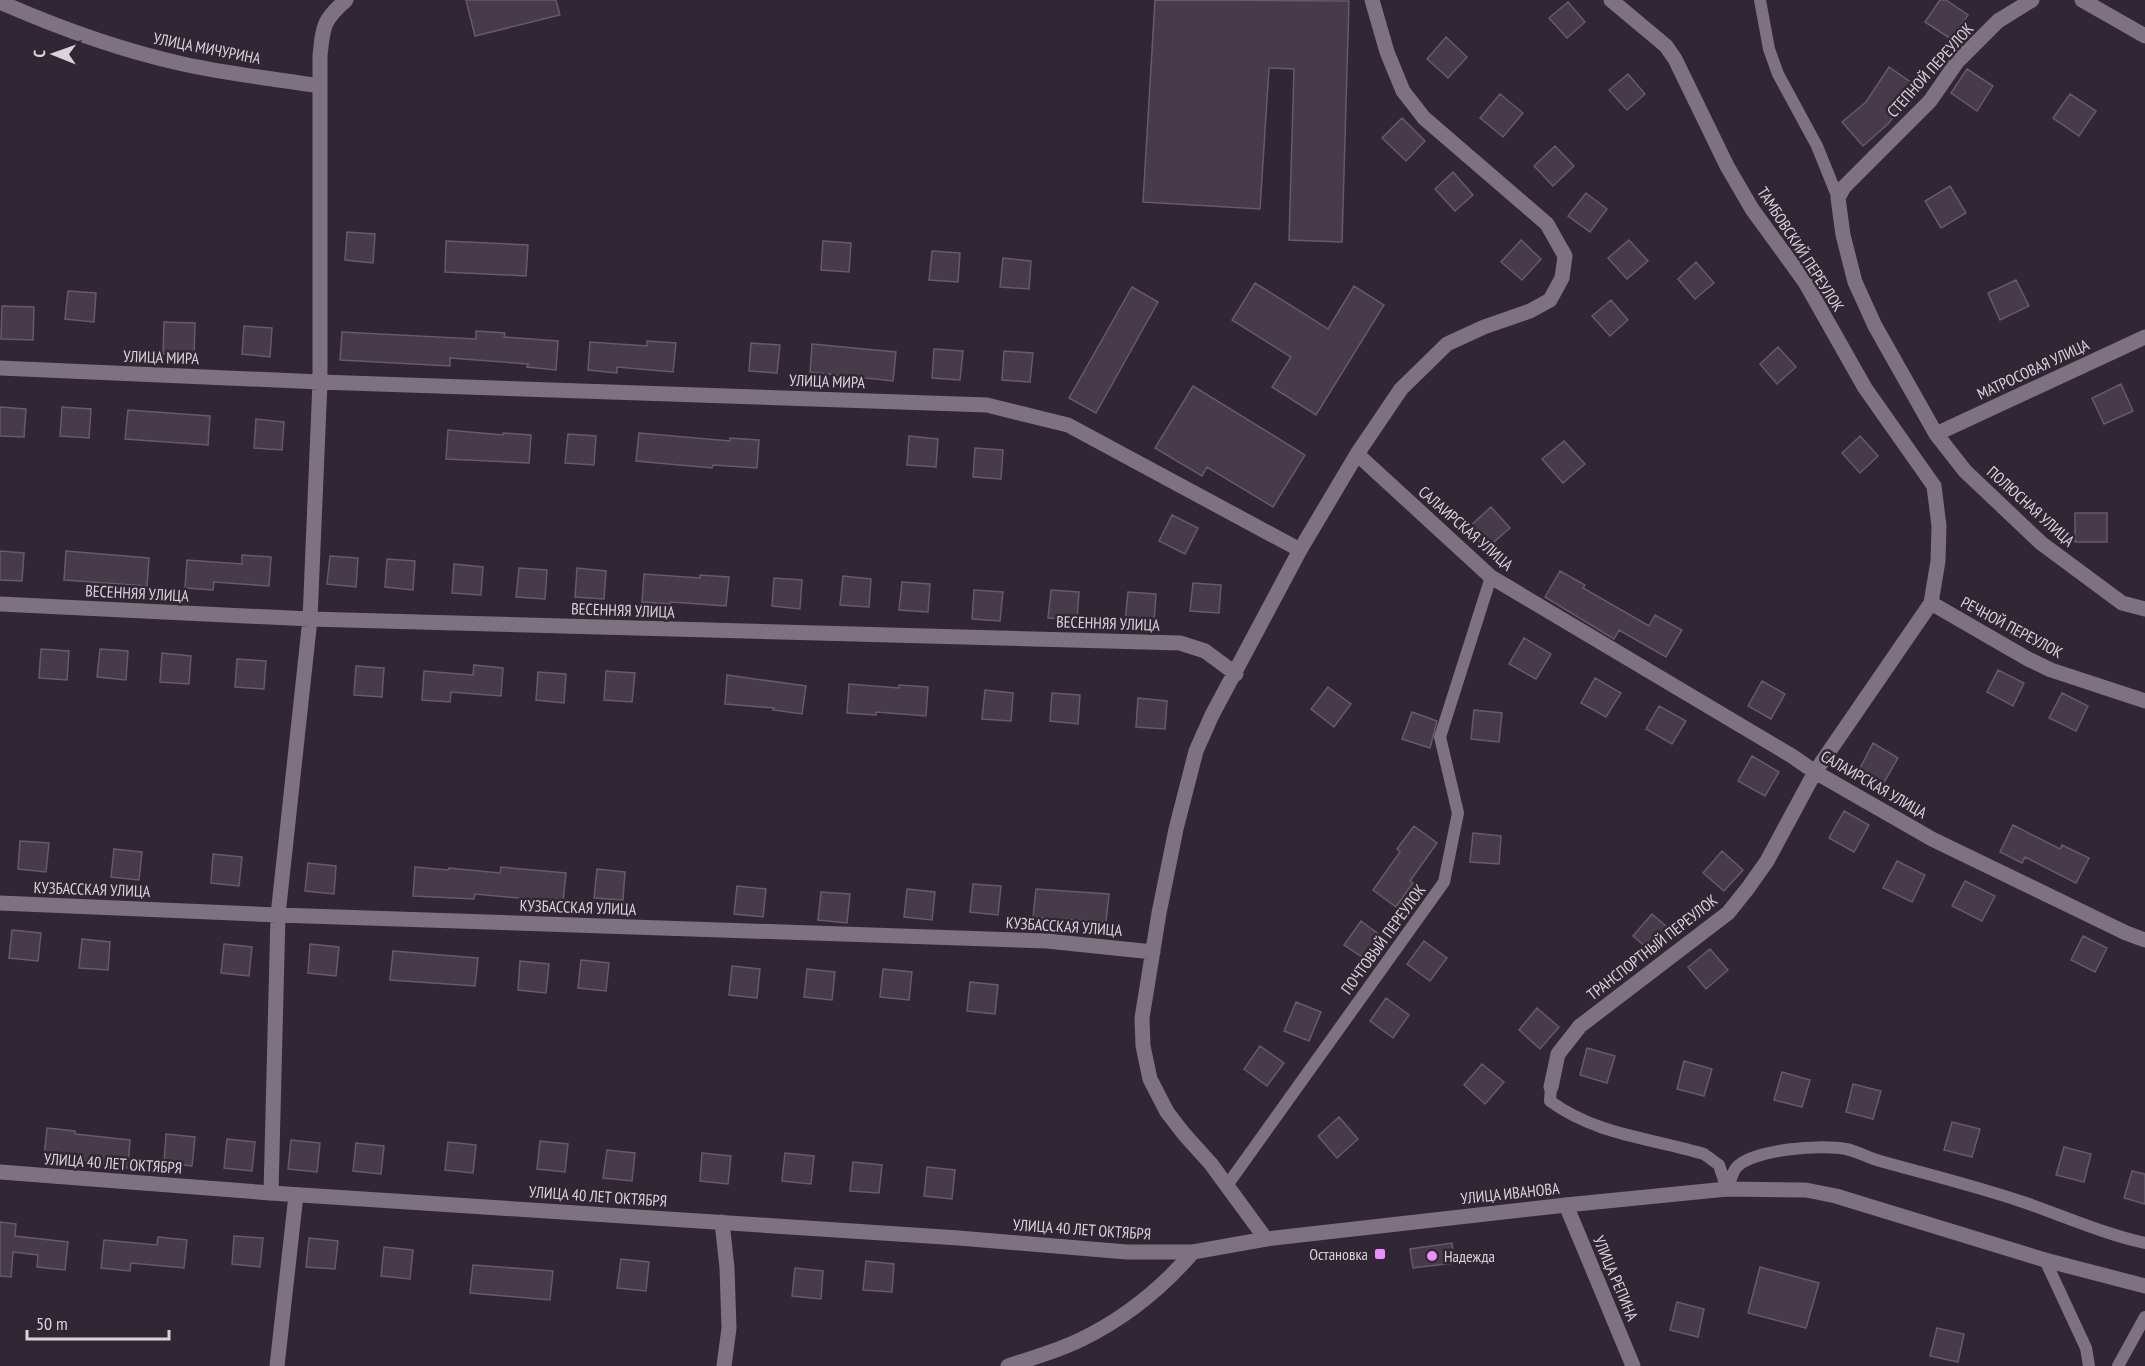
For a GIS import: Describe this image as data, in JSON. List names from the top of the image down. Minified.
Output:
{"streets":{"street":["УЛИЦА МИЧУРИНА","СТЕПНОЙ ПЕРЕУЛОК","ТАМБОВСКИЙ ПЕРЕУЛОК","УЛИЦА МИРА","МАТРОСОВАЯ УЛИЦА","ПОЛЮСНАЯ УЛИЦА","САЛАИРСКАЯ УЛИЦА","ВЕСЕННЯЯ УЛИЦА","РЕЧНОЙ ПЕРЕУЛОК","КУЗБАССКАЯ УЛИЦА","ТРАНСПОРТНЫЙ ПЕРЕУЛОК","УЛИЦА 40 ЛЕТ ОКТЯБРЯ","УЛИЦА ИВАНОВА","УЛИЦА РЕПИНА"],"lane":["ПОЧТОВЫЙ ПЕРЕУЛОК"]},"crossings":[["СТЕПНОЙ ПЕРЕУЛОК","ПОЛЮСНАЯ УЛИЦА"],["ТАМБОВСКИЙ ПЕРЕУЛОК","РЕЧНОЙ ПЕРЕУЛОК"],["ТАМБОВСКИЙ ПЕРЕУЛОК","ТРАНСПОРТНЫЙ ПЕРЕУЛОК"],["МАТРОСОВАЯ УЛИЦА","ПОЛЮСНАЯ УЛИЦА"],["САЛАИРСКАЯ УЛИЦА","ПОЧТОВЫЙ ПЕРЕУЛОК"],["САЛАИРСКАЯ УЛИЦА","ТРАНСПОРТНЫЙ ПЕРЕУЛОК"],["РЕЧНОЙ ПЕРЕУЛОК","ТРАНСПОРТНЫЙ ПЕРЕУЛОК"],["УЛИЦА 40 ЛЕТ ОКТЯБРЯ","УЛИЦА ИВАНОВА"],["УЛИЦА ИВАНОВА","УЛИЦА РЕПИНА"]],"places":{"transit":["Остановка"],"other":["Надежда"]},"scale_bar":"50 m","north":"left"}
